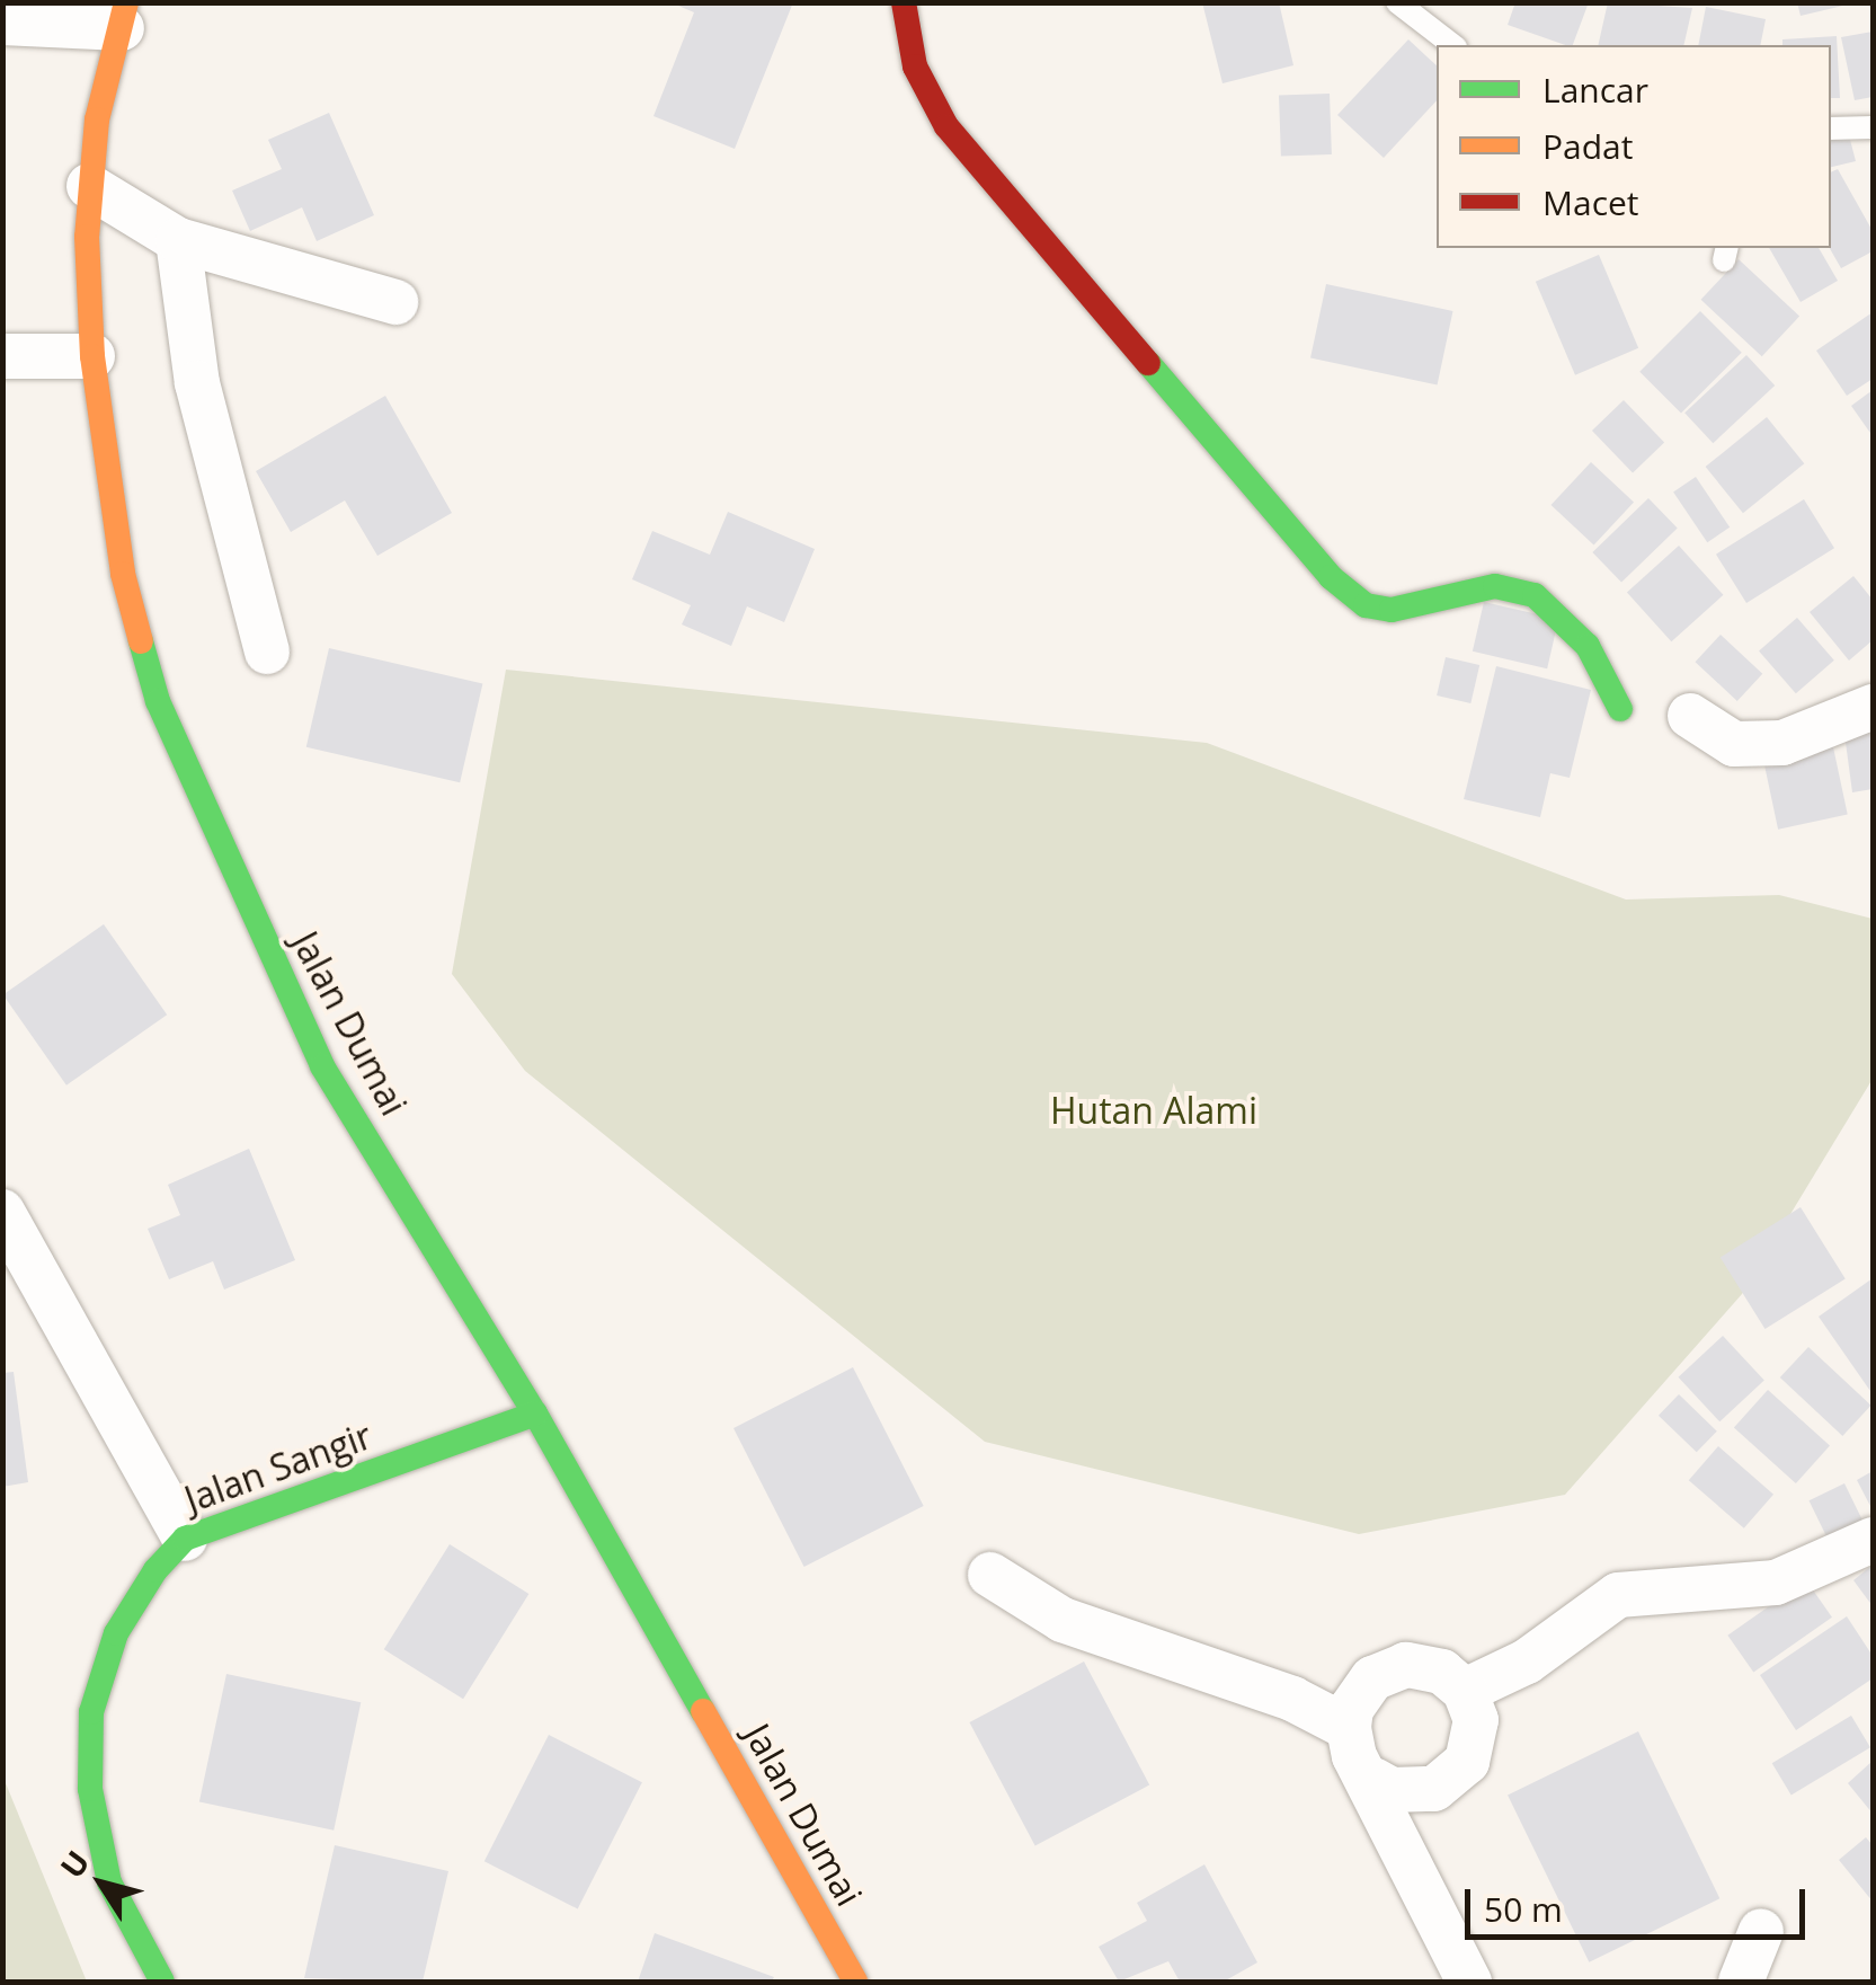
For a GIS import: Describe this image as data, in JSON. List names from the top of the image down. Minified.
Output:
{"streets":{"street":["Jalan Dumai","Jalan Sangir"]},"crossings":[["Jalan Dumai","Jalan Sangir"]],"parks":["Hutan Alami"],"legend":["Lancar","Padat","Macet"],"scale_bar":"50 m","north":"top left"}
